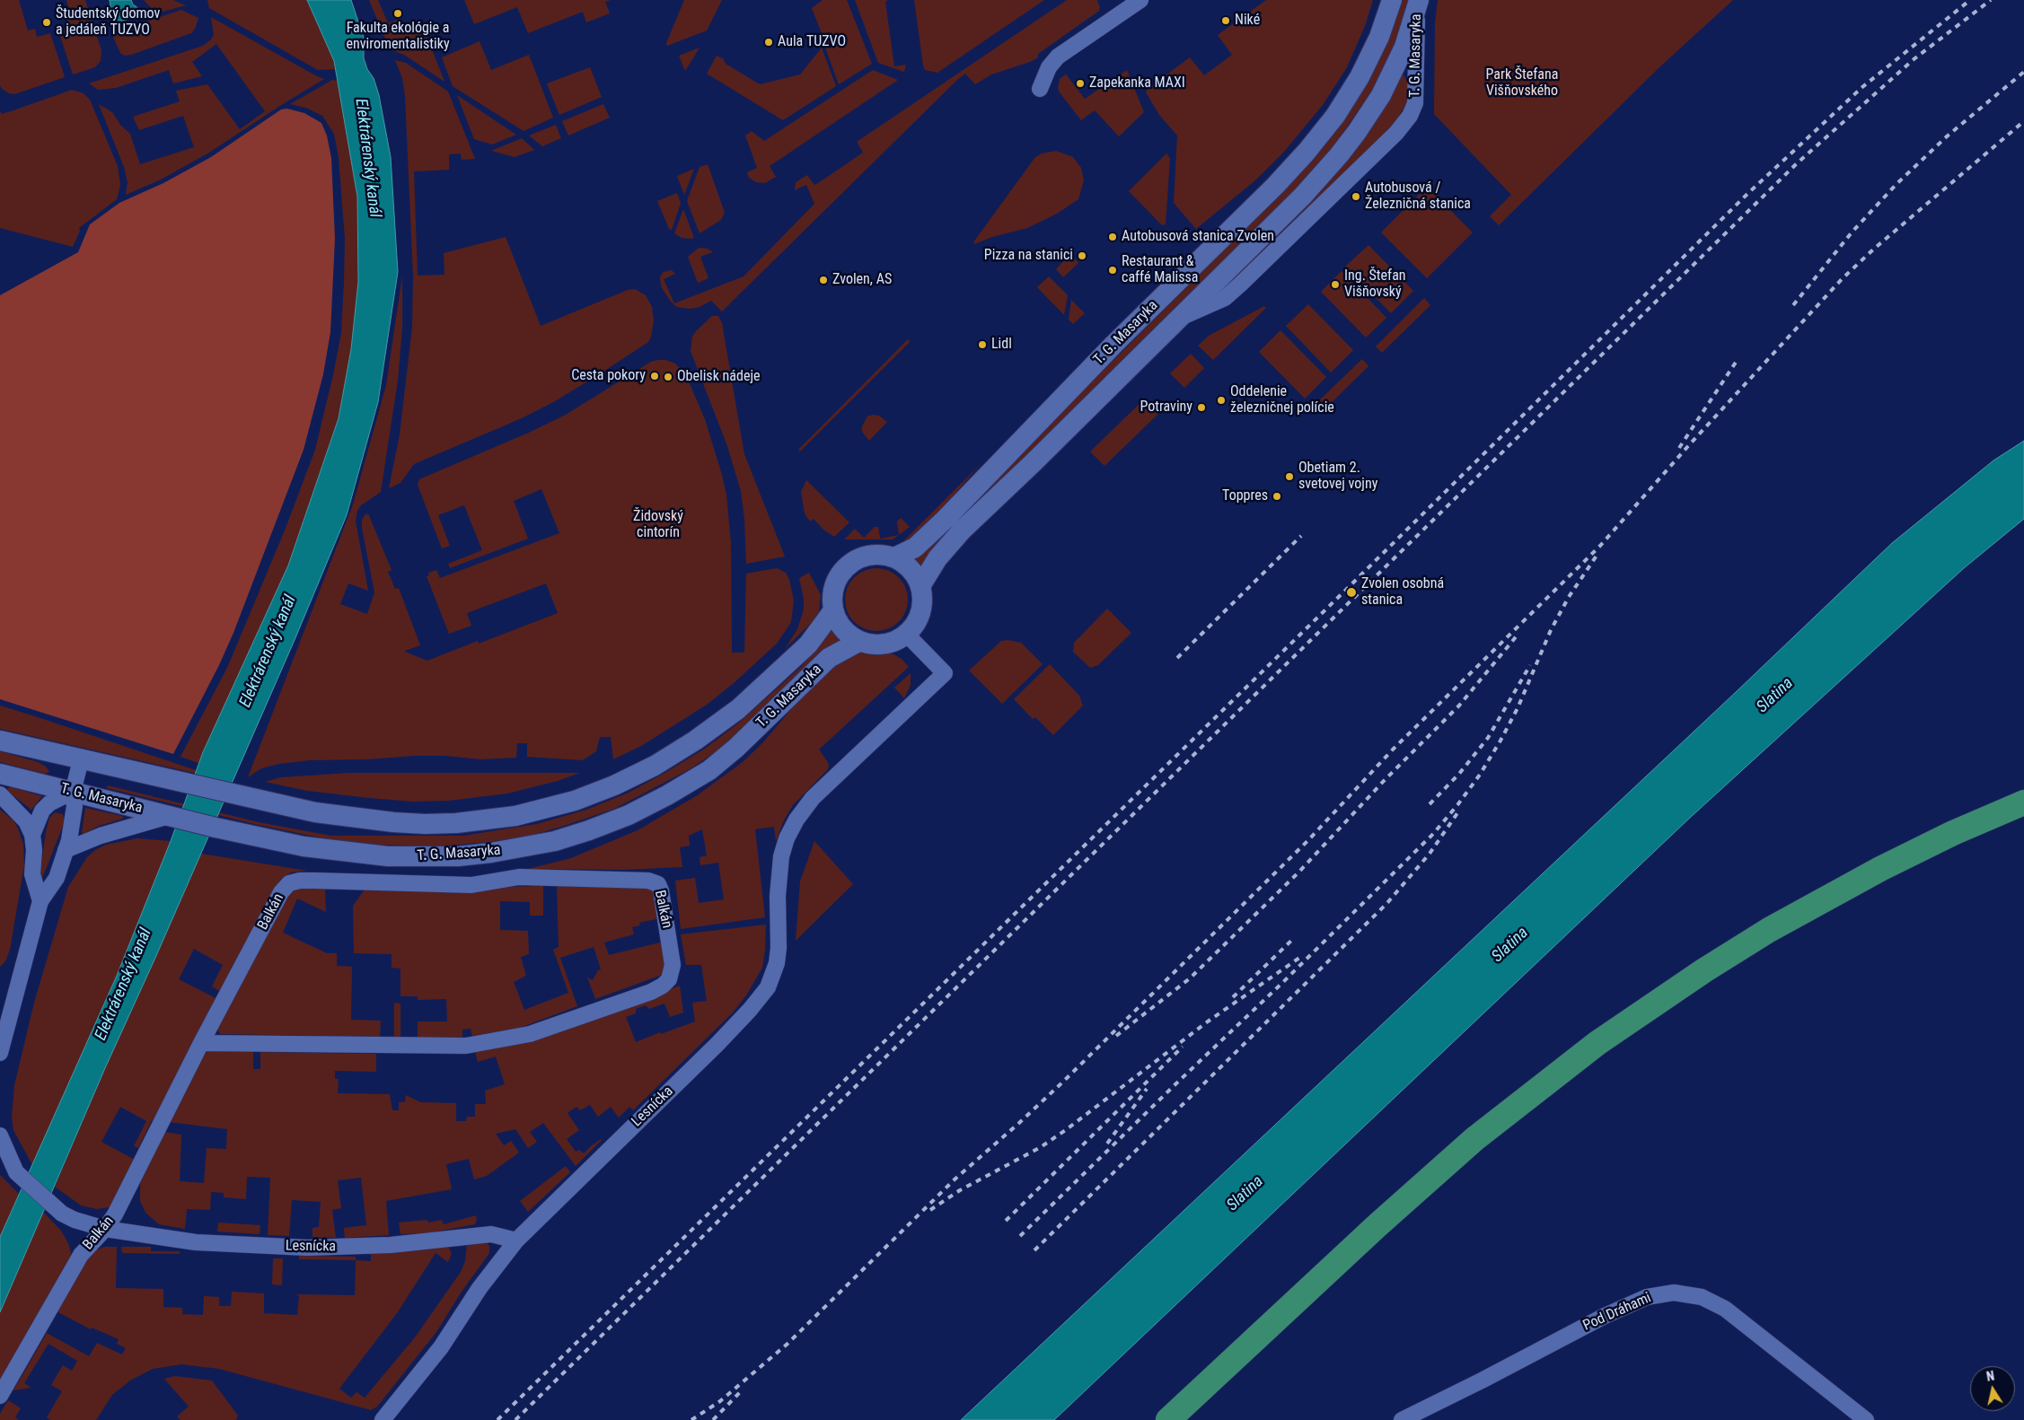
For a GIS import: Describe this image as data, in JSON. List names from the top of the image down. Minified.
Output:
{"streets":{"street":["T. G. Masaryka","Balkán","Lesnícka","Pod Dráhami"]},"crossings":[["T. G. Masaryka","Lesnícka"],["Balkán","Lesnícka"]],"water":["Elektrárenský kanál","Slatina"],"parks":["Park Štefana Višňovského","Židovský cintorín"],"places":["Fakulta ekológie a enviromentalistiky","Niké","Študentský domov a jedáleň TUZVO","Aula TUZVO","Zapekanka MAXI","Autobusová / Železničná stanica","Autobusová stanica Zvolen","Pizza na stanici","Restaurant & caffé Malissa","Zvolen, AS","Ing. Štefan Višňovský","Lidl","Cesta pokory","Obelisk nádeje","Oddelenie železničnej polície","Potraviny","Obetiam 2. svetovej vojny","Toppres","Zvolen osobná stanica"],"north":"top"}
